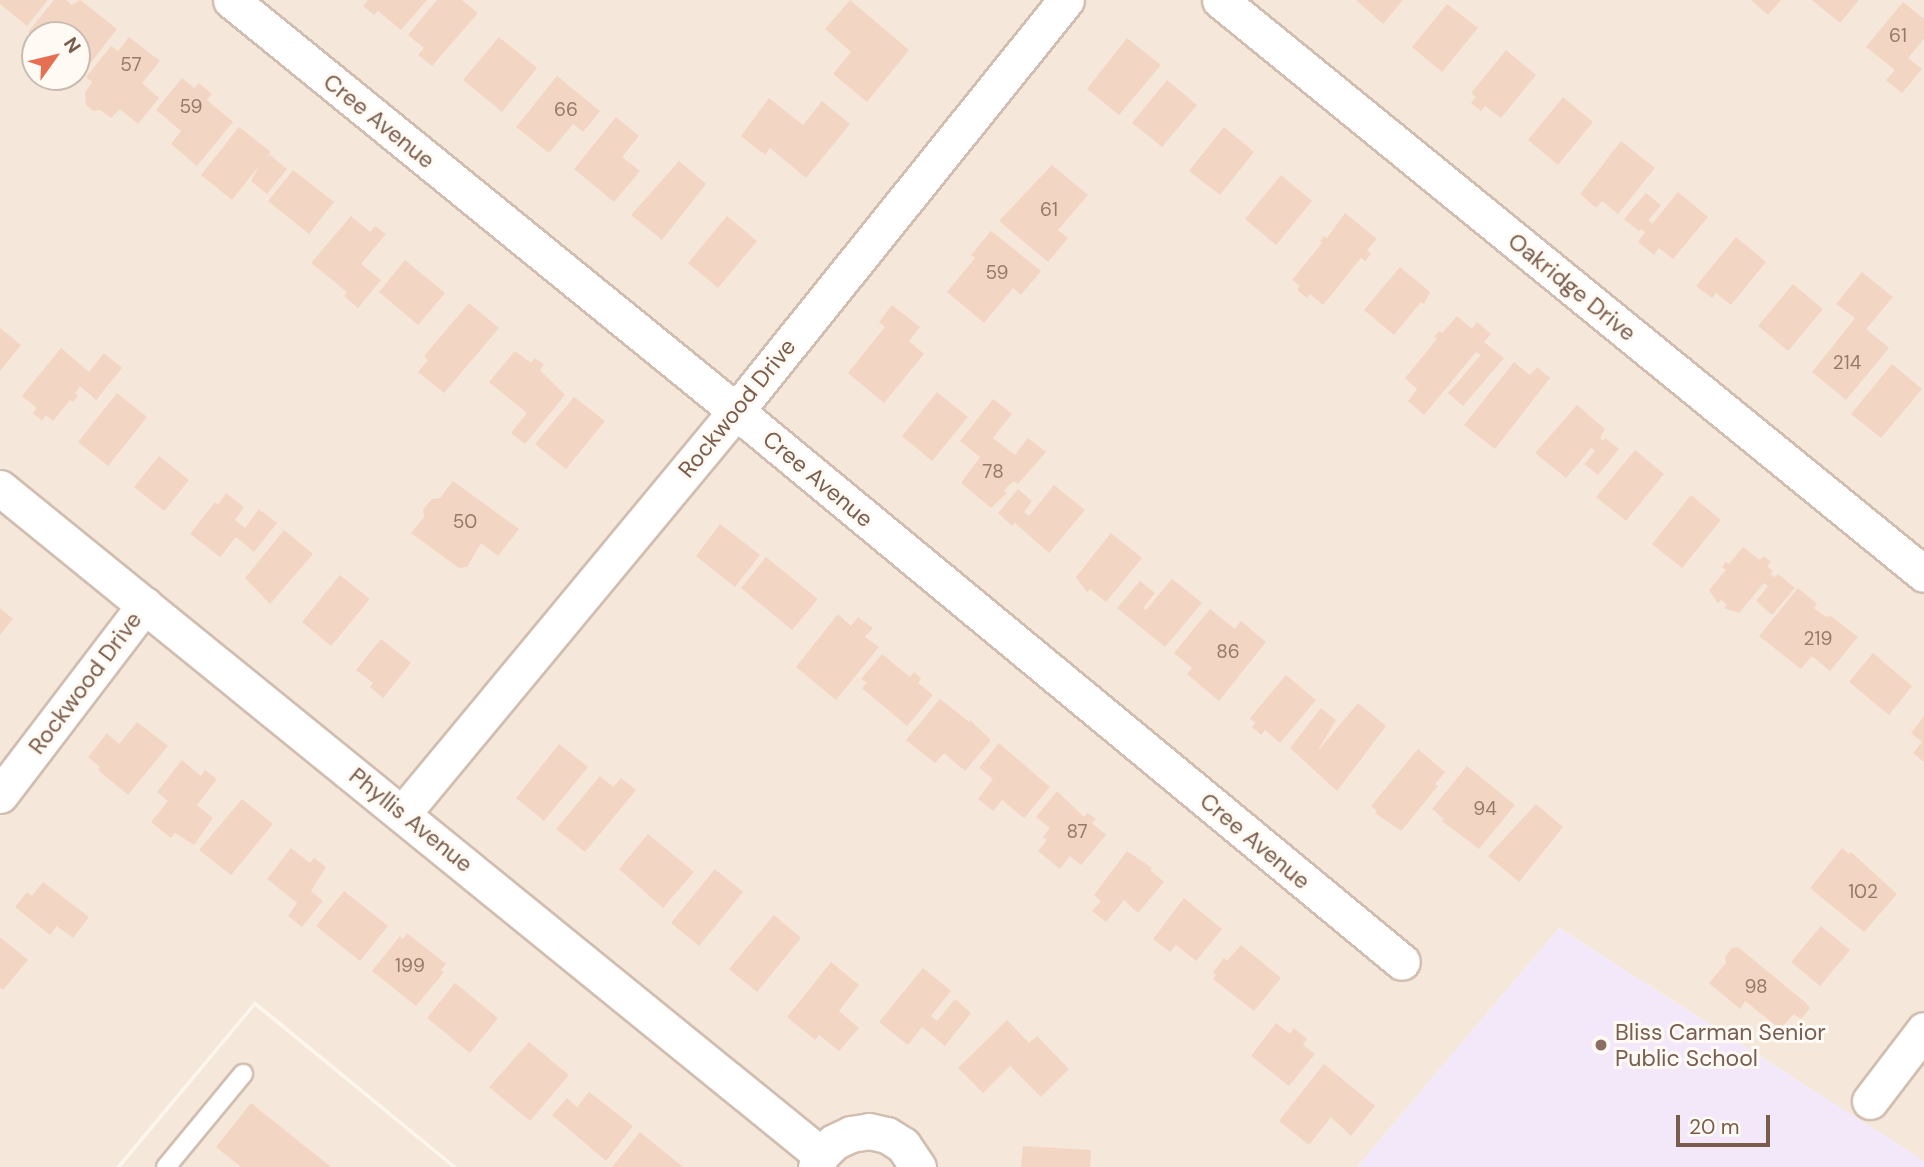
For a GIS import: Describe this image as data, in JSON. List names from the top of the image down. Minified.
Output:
{"streets":{"street":["Cree Avenue","Oakridge Drive","Rockwood Drive","Phyllis Avenue"]},"crossings":[["Cree Avenue","Rockwood Drive"],["Rockwood Drive","Phyllis Avenue"]],"places":["Bliss Carman Senior Public School"],"house_numbers":["61","57","59","66","61","59","214","78","50","219","86","94","87","102","199","98"],"scale_bar":"20 m","north":"top right"}
